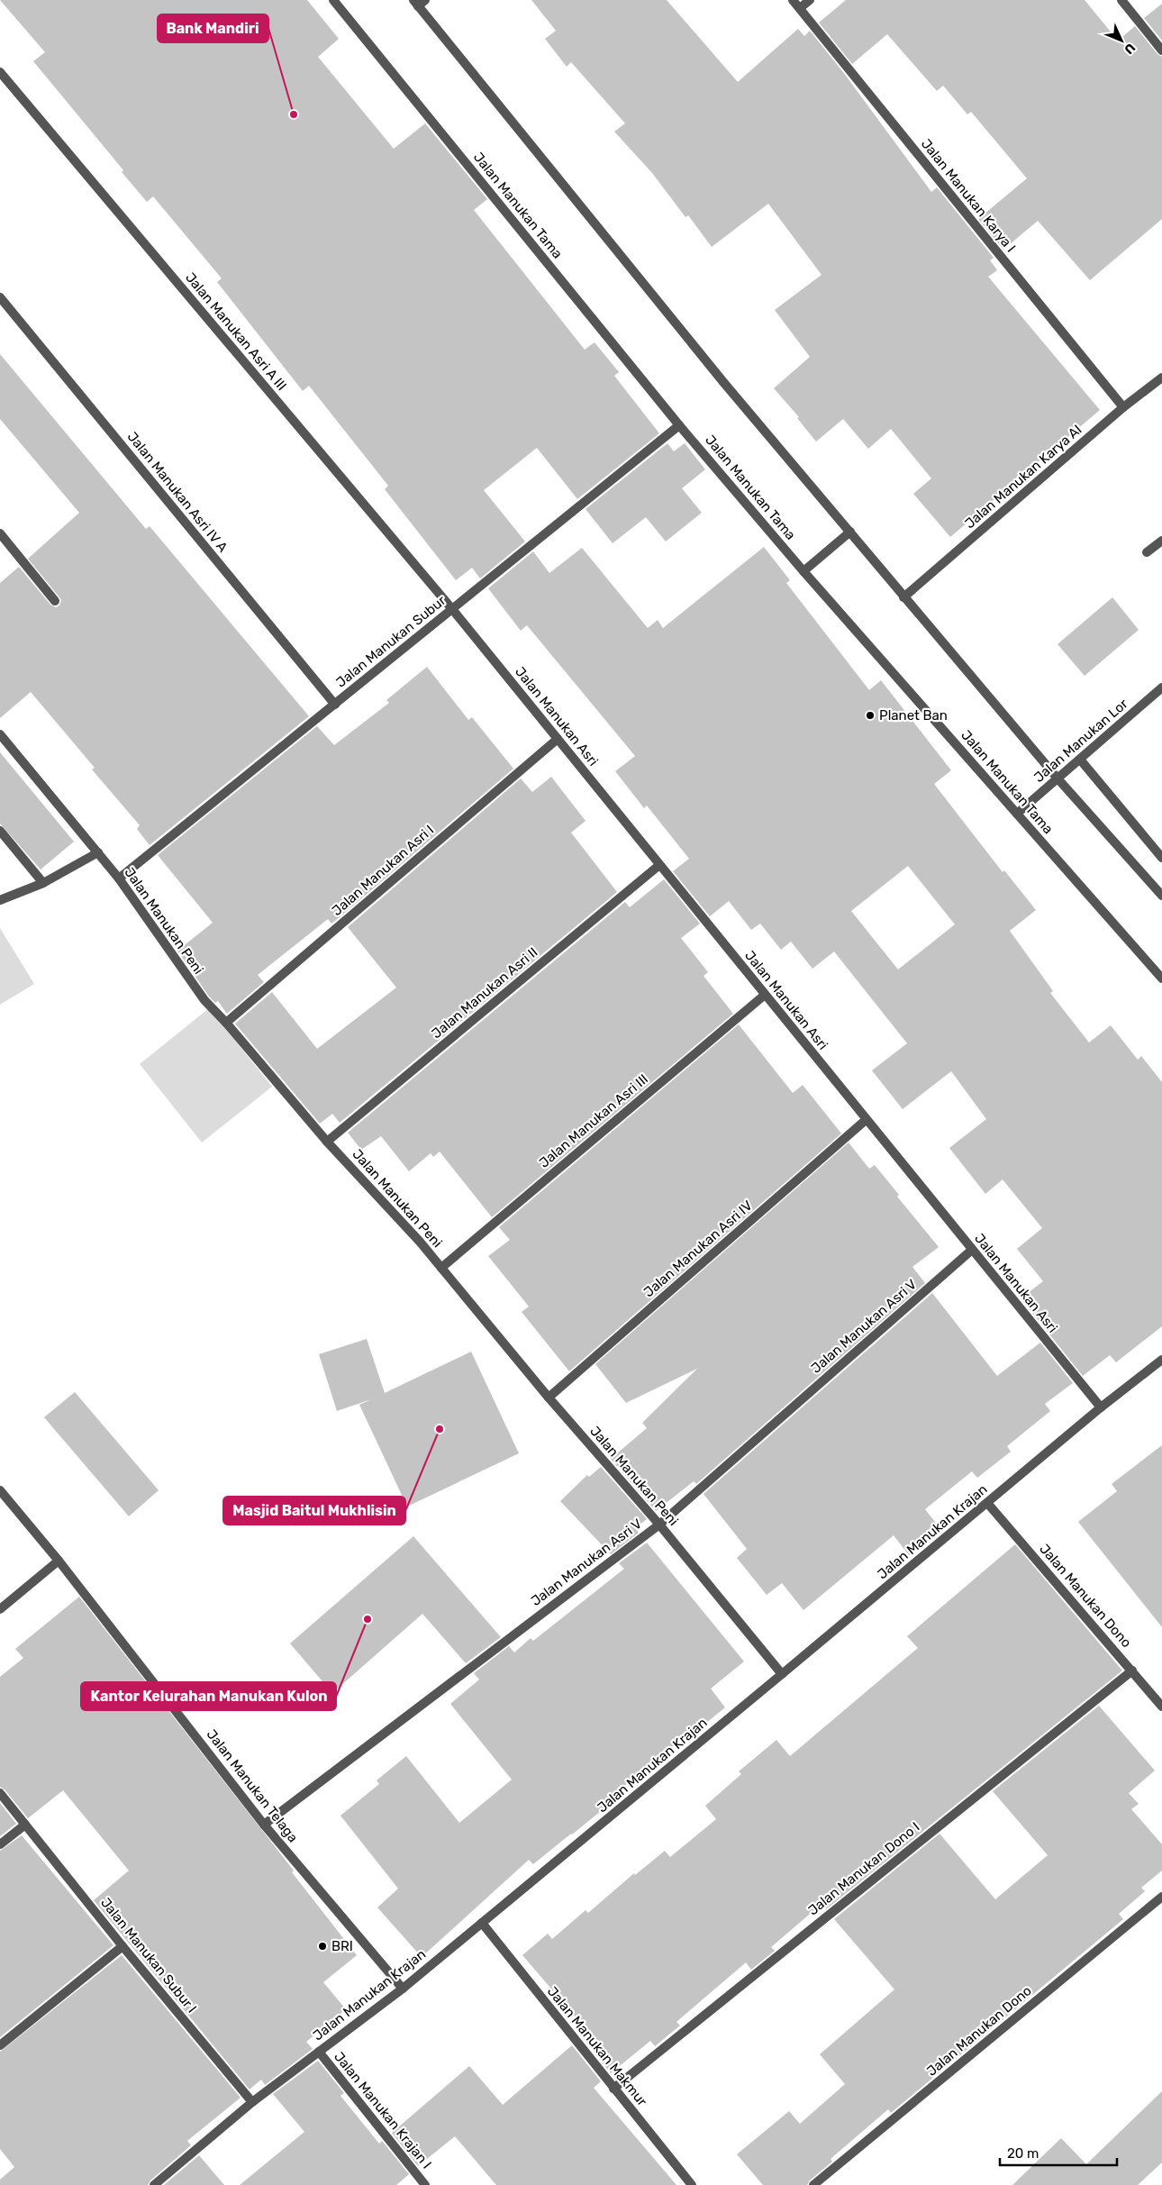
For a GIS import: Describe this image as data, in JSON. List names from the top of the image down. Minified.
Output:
{"streets":{"street":["Jalan Manukan Karya I","Jalan Manukan Tama","Jalan Manukan Asri A III","Jalan Manukan Karya AI","Jalan Manukan Asri IV A","Jalan Manukan Subur","Jalan Manukan Asri","Jalan Manukan Lor","Jalan Manukan Asri I","Jalan Manukan Peni","Jalan Manukan Asri II","Jalan Manukan Asri III","Jalan Manukan Asri IV","Jalan Manukan Asri V","Jalan Manukan Krajan","Jalan Manukan Dono","Jalan Manukan Telaga","Jalan Manukan Dono I","Jalan Manukan Subur I","Jalan Manukan Makmur","Jalan Manukan Krajan I"]},"crossings":[["Jalan Manukan Karya I","Jalan Manukan Karya AI"],["Jalan Manukan Tama","Jalan Manukan Subur"],["Jalan Manukan Tama","Jalan Manukan Lor"],["Jalan Manukan Asri A III","Jalan Manukan Subur"],["Jalan Manukan Asri A III","Jalan Manukan Asri"],["Jalan Manukan Asri IV A","Jalan Manukan Subur"],["Jalan Manukan Subur","Jalan Manukan Asri"],["Jalan Manukan Subur","Jalan Manukan Peni"],["Jalan Manukan Asri","Jalan Manukan Asri I"],["Jalan Manukan Asri","Jalan Manukan Asri II"],["Jalan Manukan Asri","Jalan Manukan Asri III"],["Jalan Manukan Asri","Jalan Manukan Asri IV"],["Jalan Manukan Asri","Jalan Manukan Asri V"],["Jalan Manukan Asri","Jalan Manukan Krajan"],["Jalan Manukan Asri I","Jalan Manukan Peni"],["Jalan Manukan Peni","Jalan Manukan Asri II"],["Jalan Manukan Peni","Jalan Manukan Asri III"],["Jalan Manukan Peni","Jalan Manukan Asri IV"],["Jalan Manukan Peni","Jalan Manukan Asri V"],["Jalan Manukan Peni","Jalan Manukan Krajan"],["Jalan Manukan Asri V","Jalan Manukan Telaga"],["Jalan Manukan Krajan","Jalan Manukan Dono"],["Jalan Manukan Krajan","Jalan Manukan Telaga"],["Jalan Manukan Krajan","Jalan Manukan Subur I"],["Jalan Manukan Krajan","Jalan Manukan Makmur"],["Jalan Manukan Krajan","Jalan Manukan Krajan I"],["Jalan Manukan Dono","Jalan Manukan Dono I"],["Jalan Manukan Dono I","Jalan Manukan Makmur"]],"places":["Bank Mandiri","Planet Ban","Masjid Baitul Mukhlisin","Kantor Kelurahan Manukan Kulon","BRI"],"scale_bar":"20 m","north":"bottom right"}
